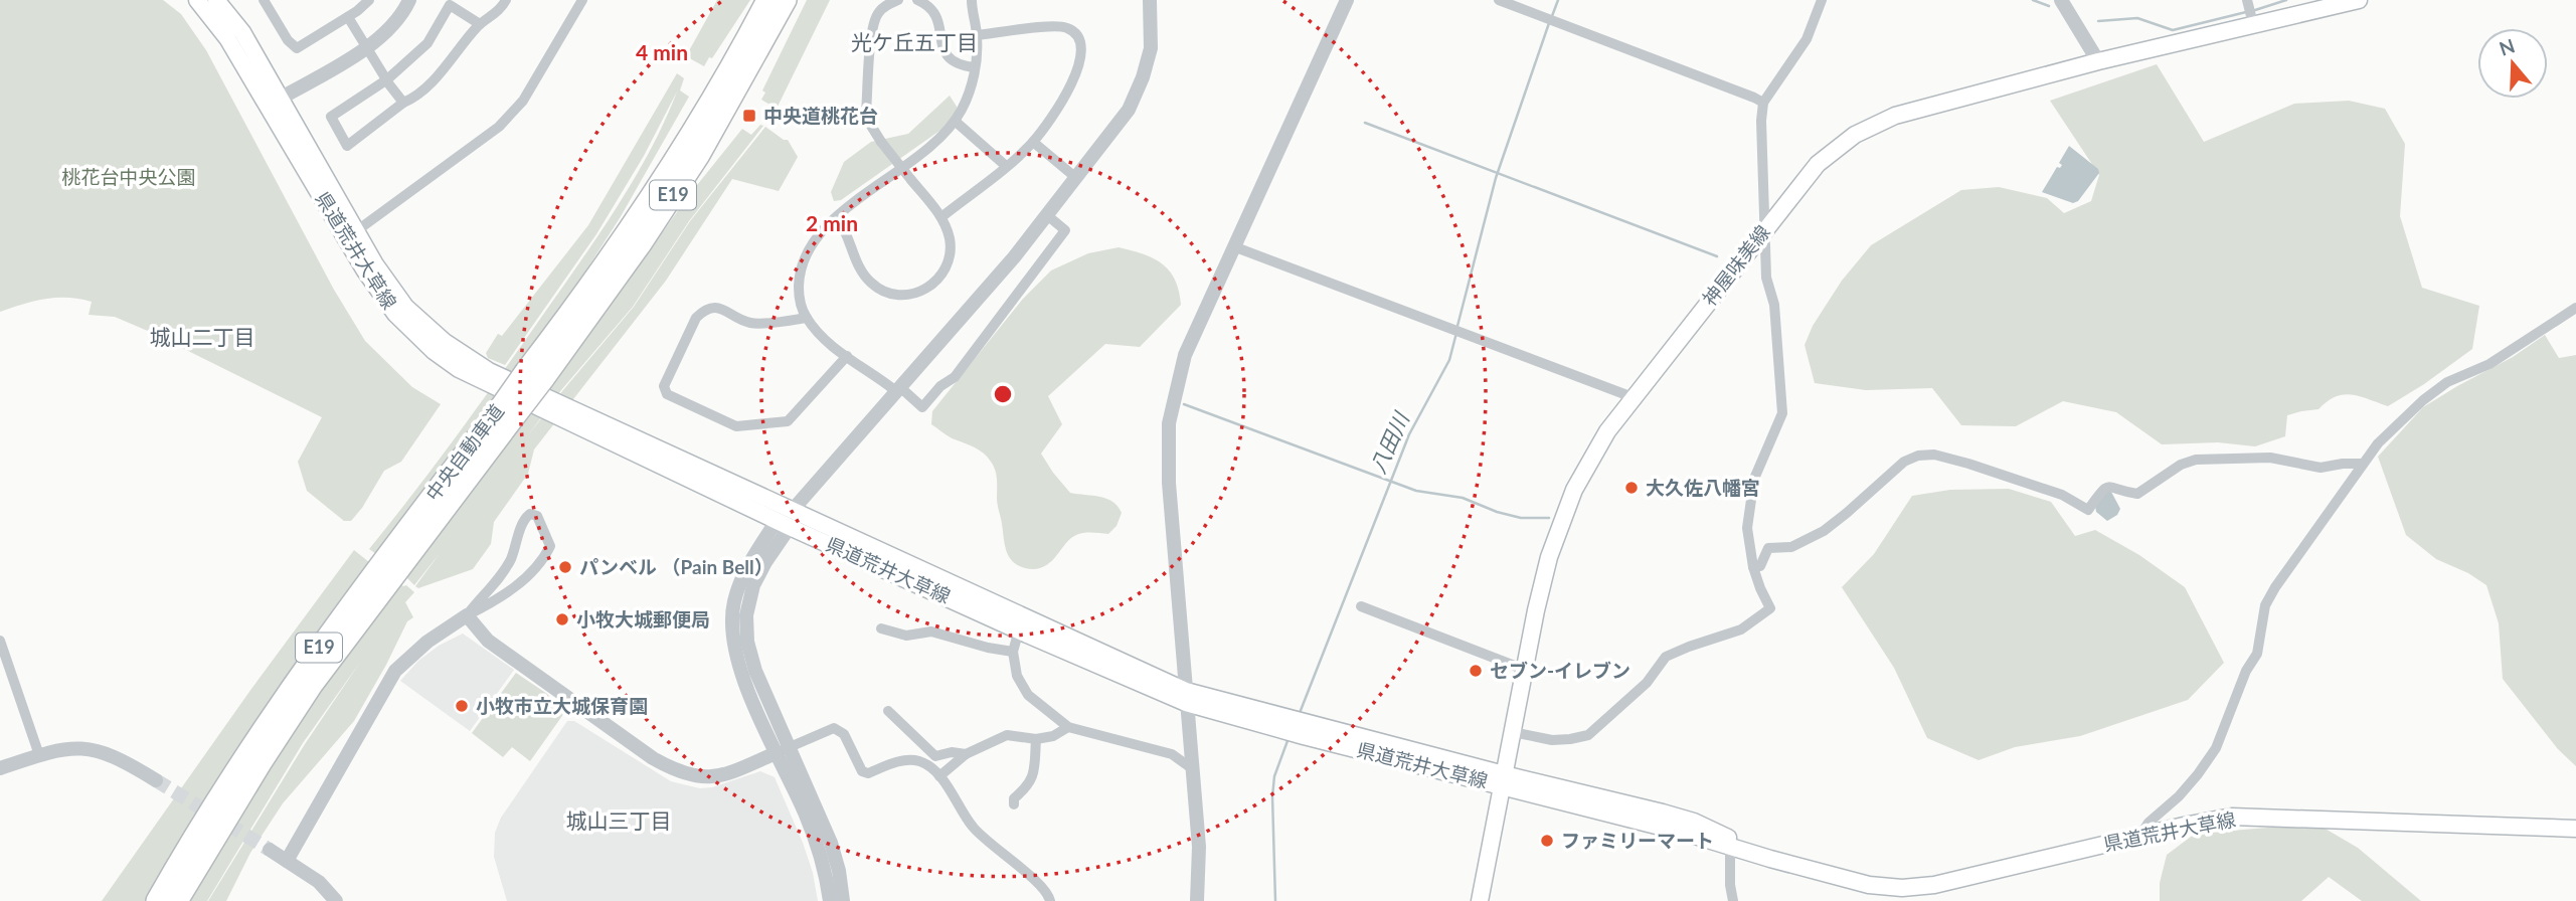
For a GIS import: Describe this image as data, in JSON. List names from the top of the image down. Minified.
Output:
{"streets":{"highway":["E19","中央自動車道"],"main road":["県道荒井大草線","神屋味美線"]},"crossings":[["県道荒井大草線","神屋味美線"]],"districts":["光ケ丘五丁目","城山二丁目","城山三丁目"],"water":["八田川"],"parks":["桃花台中央公園"],"places":{"transit":["中央道桃花台"],"other":["大久佐八幡宮","パンベル （Pain Bell）","小牧大城郵便局","セブン-イレブン","小牧市立大城保育園","ファミリーマート"]},"north":"top","rings":["4 min","2 min"]}
